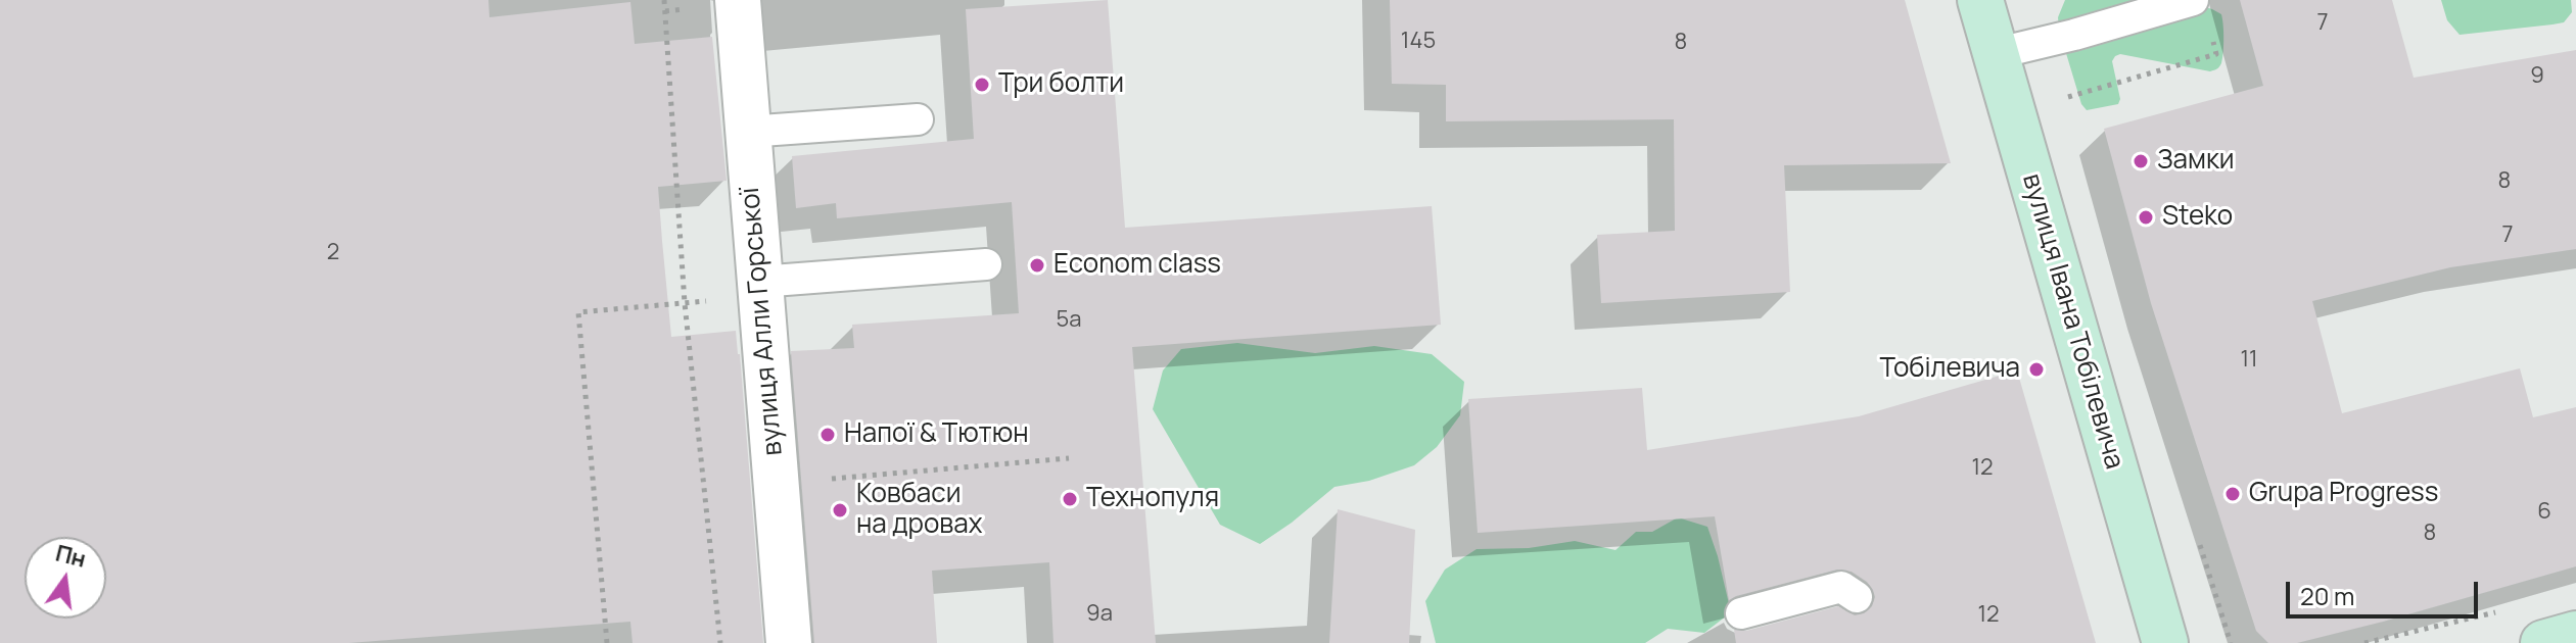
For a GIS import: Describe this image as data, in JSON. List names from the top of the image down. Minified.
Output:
{"streets":{"main road":["вулиця Івана Тобілевича"],"street":["вулиця Алли Горської"]},"places":["Три болти","Замки","Steko","Econom class","Тобілевича","Напої & Тютюн","Grupa Progress","Технопуля","Ковбаси на дровах"],"house_numbers":["7","145","8","9","8","7","2","5а","11","12","6","8","9а","12"],"scale_bar":"20 m","north":"top"}
